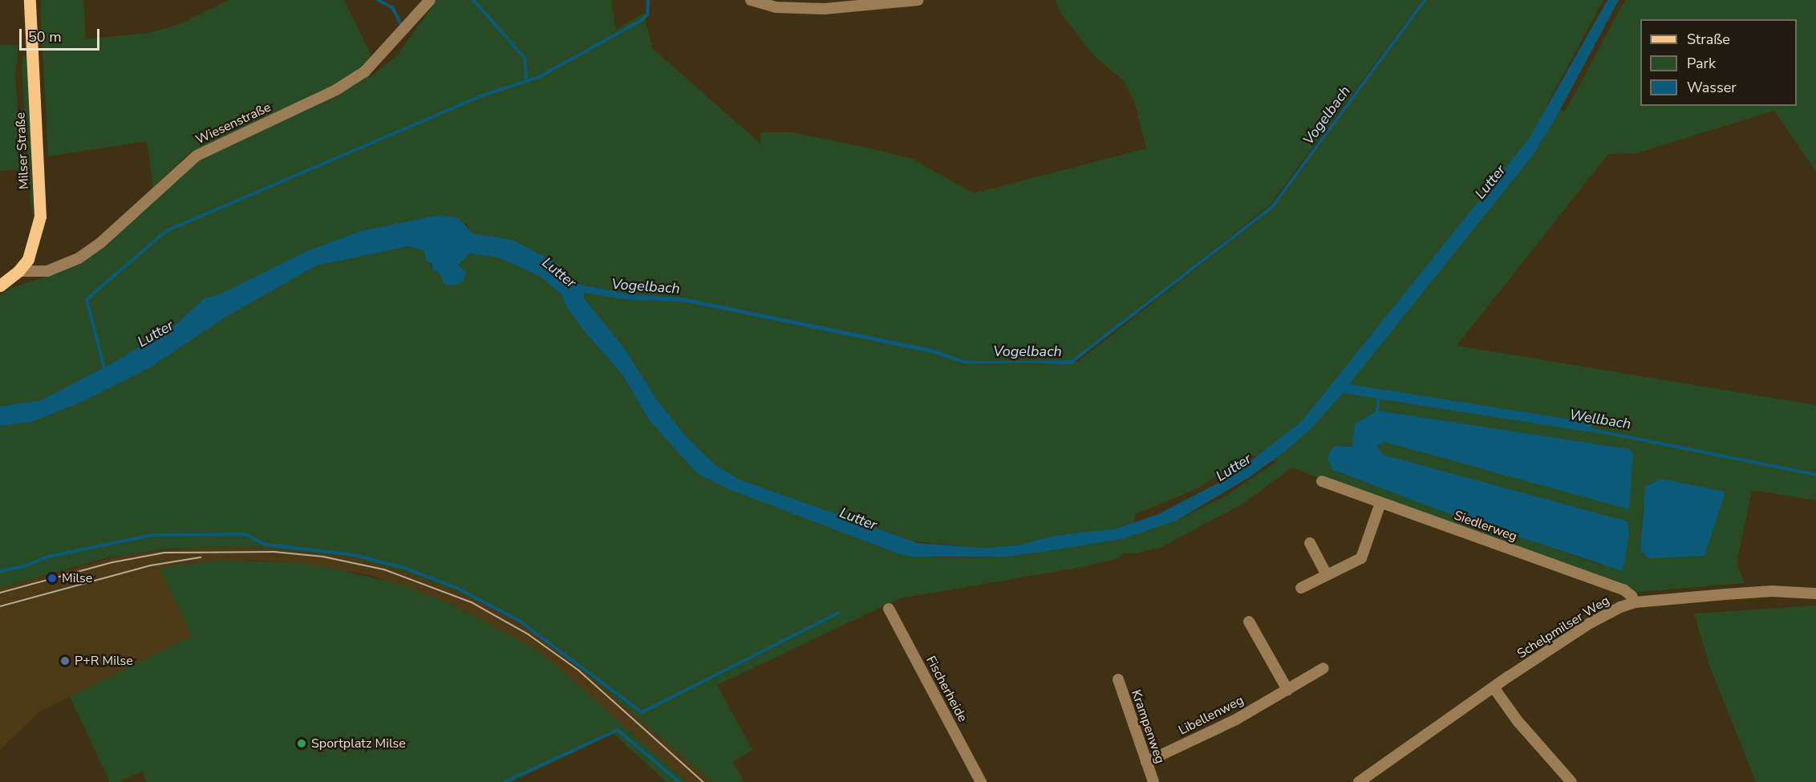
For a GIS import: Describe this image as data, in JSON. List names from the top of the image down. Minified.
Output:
{"streets":{"main road":["Milser Straße"],"street":["Wiesenstraße","Siedlerweg","Schelpmilser Weg","Fischerheide","Libellenweg","Krampenweg"]},"crossings":[["Wiesenstraße","Milser Straße"],["Siedlerweg","Schelpmilser Weg"],["Libellenweg","Krampenweg"]],"water":["Vogelbach","Lutter","Wellbach"],"places":["Milse","P+R Milse","Sportplatz Milse"],"legend":["Straße","Park","Wasser"],"scale_bar":"50 m"}
